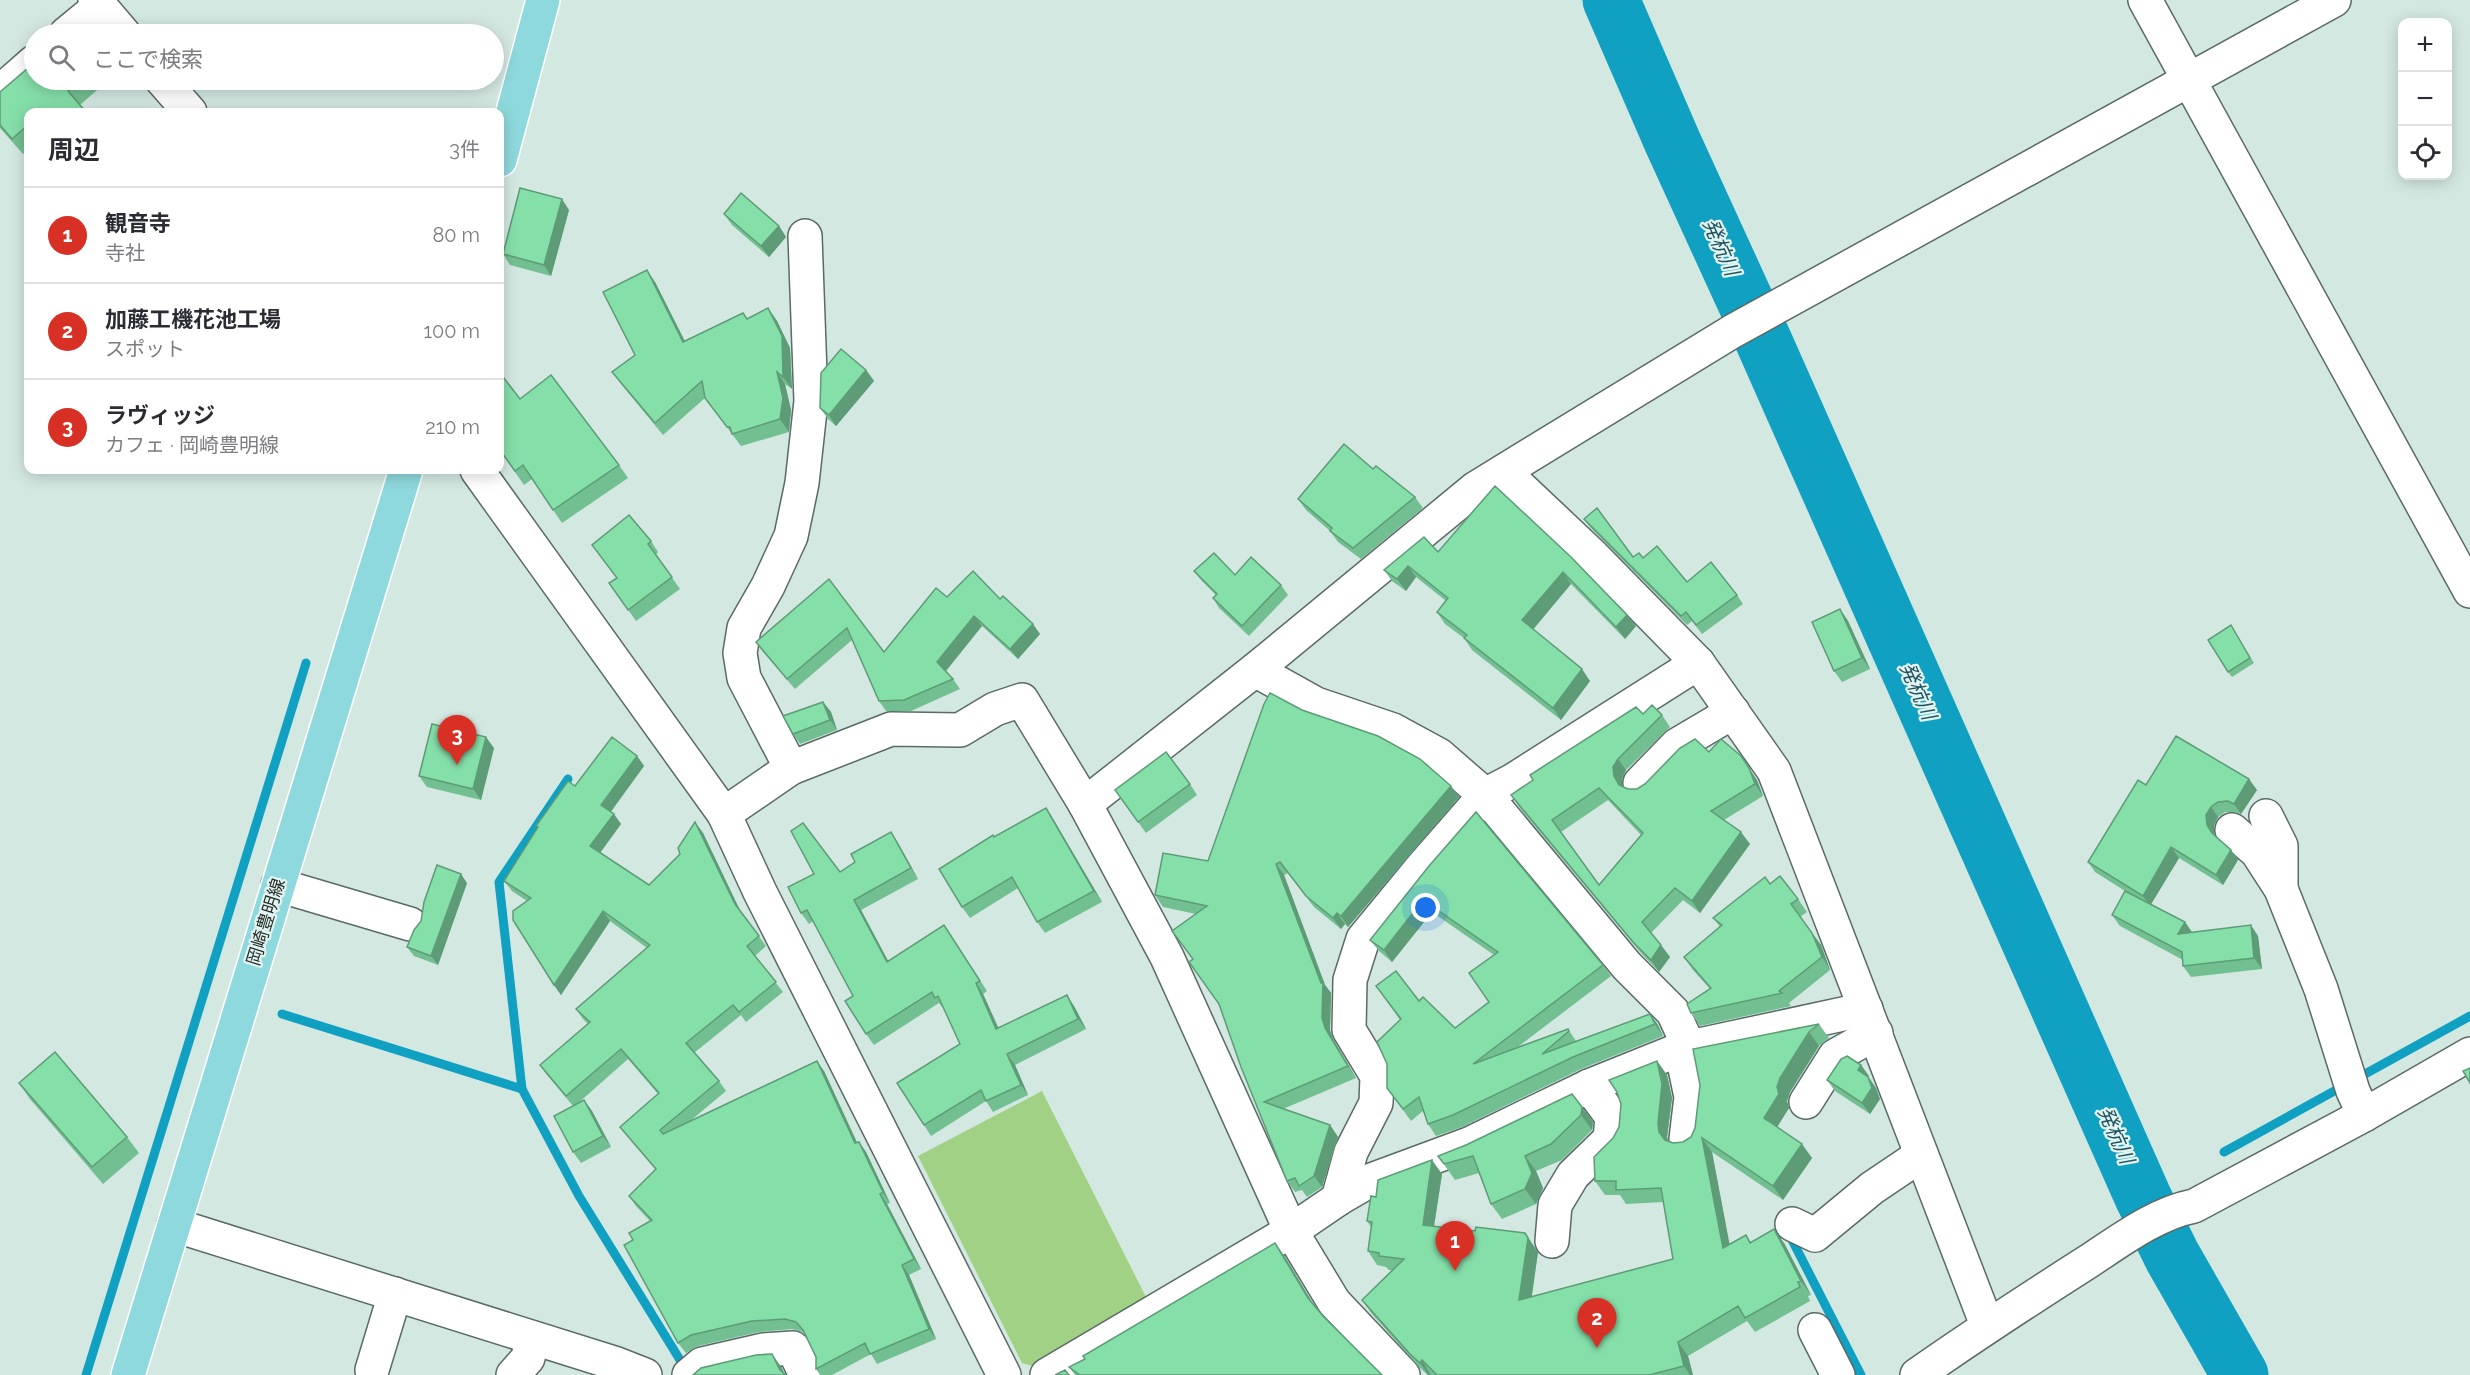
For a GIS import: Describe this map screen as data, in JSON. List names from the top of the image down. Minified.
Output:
{"streets":{"main road":["岡崎豊明線"]},"water":["発杭川"],"page":{"map_buttons":["+","−"],"search":"ここで検索","heading":["周辺","3件"],"list":[{"mark":"1","name":"観音寺","note":"寺社","value":"80 m"},{"mark":"2","name":"加藤工機花池工場","note":"スポット","value":"100 m"},{"mark":"3","name":"ラヴィッジ","note":"カフェ · 岡崎豊明線","value":"210 m"}],"pins":["3","1","2"]}}
